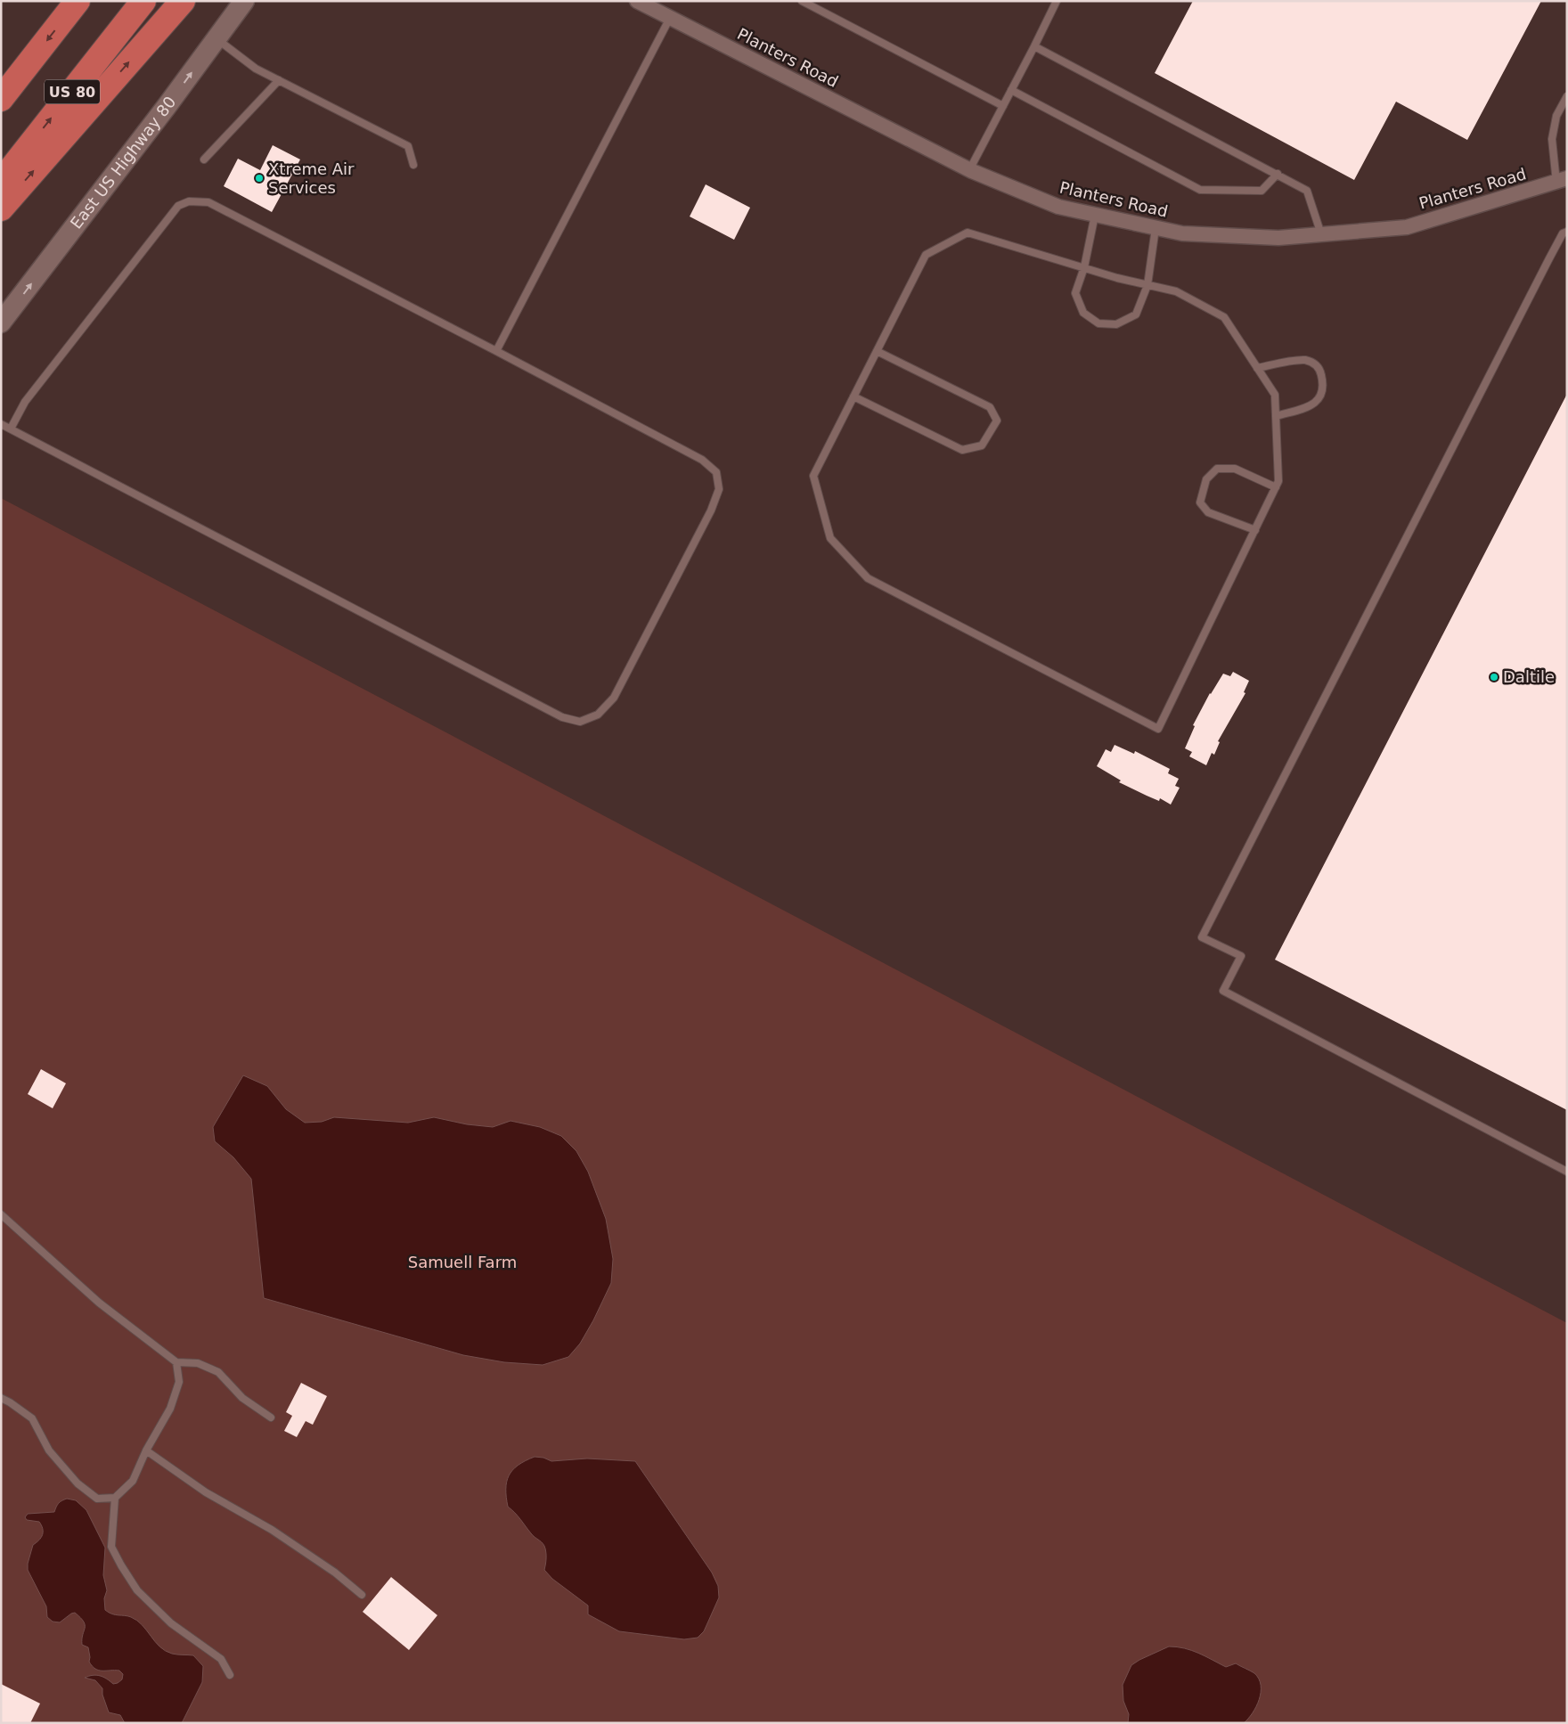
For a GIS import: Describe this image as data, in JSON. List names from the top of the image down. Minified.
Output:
{"streets":{"highway":["US 80"],"main road":["East US Highway 80"],"street":["Planters Road"]},"one_way":["East US Highway 80"],"parks":["Samuell Farm"],"places":["Xtreme Air Services","Daltile"]}
